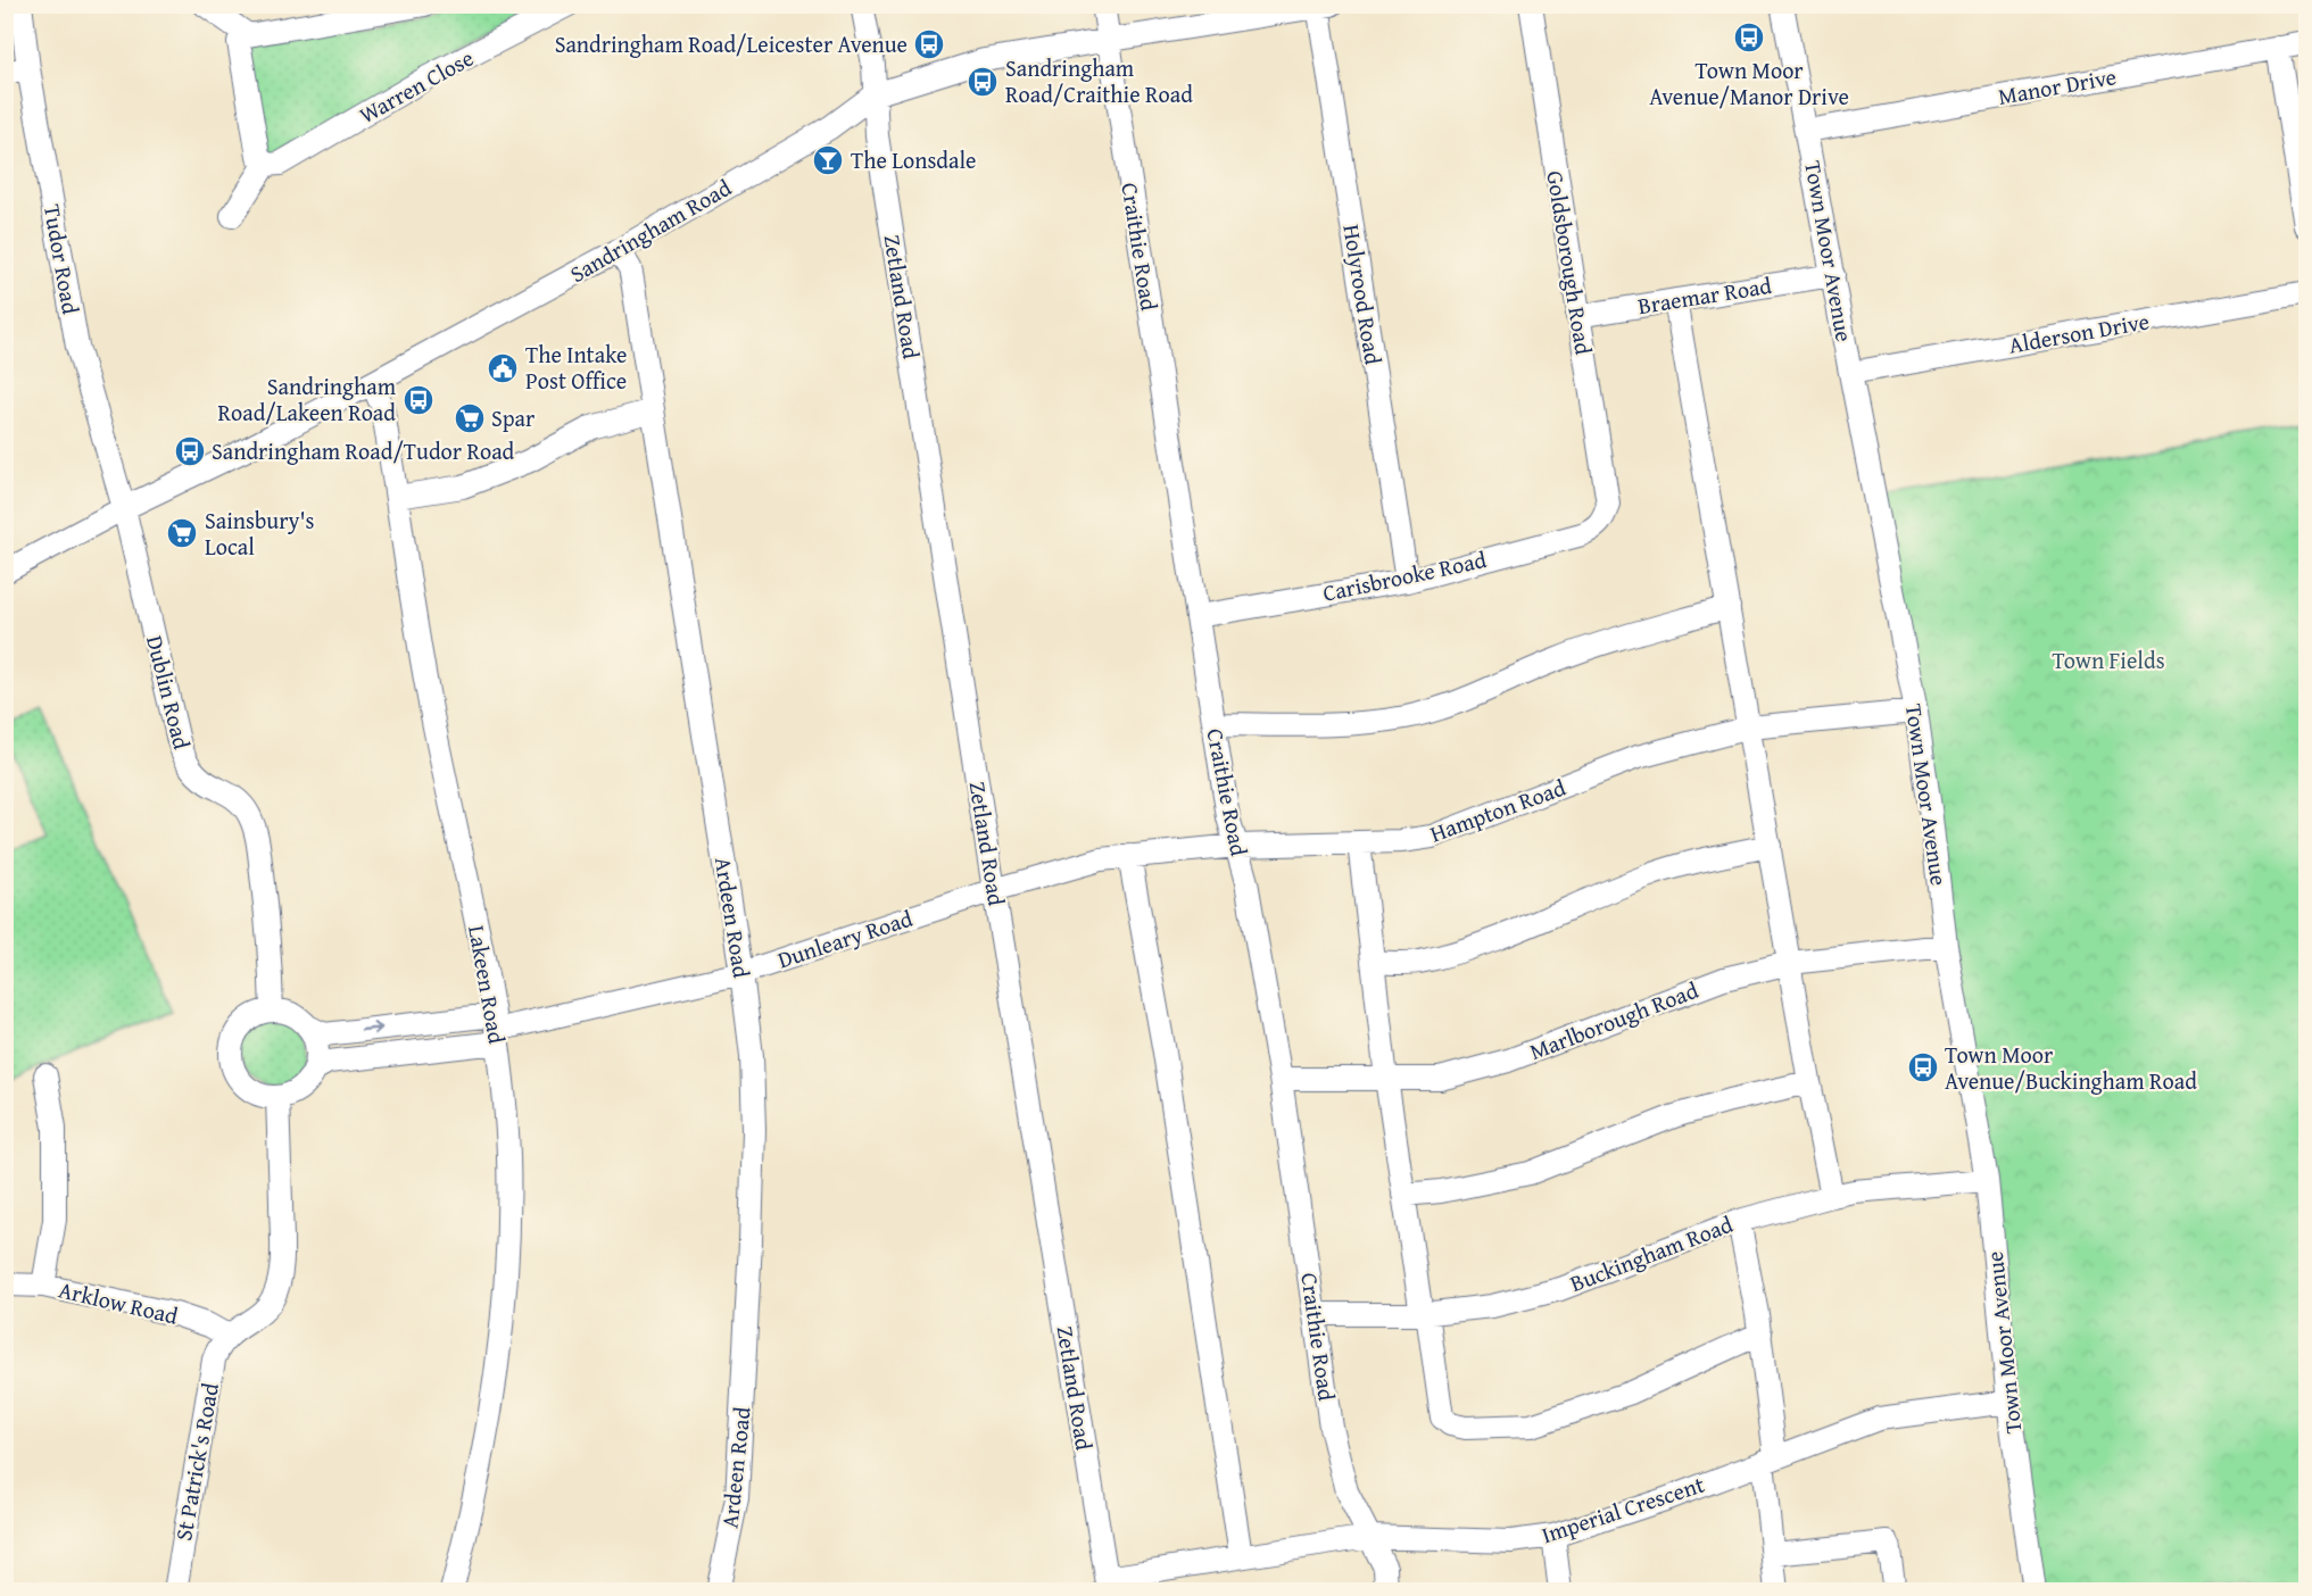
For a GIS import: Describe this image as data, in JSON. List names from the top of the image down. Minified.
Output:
{"streets":{"street":["Warren Close","Manor Drive","Sandringham Road","Craithie Road","Town Moor Avenue","Tudor Road","Goldsborough Road","Holyrood Road","Braemar Road","Zetland Road","Alderson Drive","Carisbrooke Road","Dublin Road","Hampton Road","Ardeen Road","Dunleary Road","Lakeen Road","Marlborough Road","Buckingham Road","Arklow Road","St Patrick's Road","Imperial Crescent"]},"crossings":[["Manor Drive","Town Moor Avenue"],["Sandringham Road","Craithie Road"],["Sandringham Road","Tudor Road"],["Sandringham Road","Holyrood Road"],["Sandringham Road","Zetland Road"],["Sandringham Road","Dublin Road"],["Sandringham Road","Ardeen Road"],["Sandringham Road","Lakeen Road"],["Craithie Road","Carisbrooke Road"],["Craithie Road","Hampton Road"],["Craithie Road","Marlborough Road"],["Craithie Road","Buckingham Road"],["Craithie Road","Imperial Crescent"],["Town Moor Avenue","Braemar Road"],["Town Moor Avenue","Alderson Drive"],["Town Moor Avenue","Hampton Road"],["Town Moor Avenue","Marlborough Road"],["Town Moor Avenue","Buckingham Road"],["Town Moor Avenue","Imperial Crescent"],["Tudor Road","Dublin Road"],["Goldsborough Road","Braemar Road"],["Goldsborough Road","Carisbrooke Road"],["Holyrood Road","Carisbrooke Road"],["Zetland Road","Hampton Road"],["Zetland Road","Dunleary Road"],["Zetland Road","Imperial Crescent"],["Dublin Road","Dunleary Road"],["Hampton Road","Dunleary Road"],["Ardeen Road","Dunleary Road"],["Dunleary Road","Lakeen Road"],["Arklow Road","St Patrick's Road"]],"parks":["Town Fields"],"places":{"bus stop":["Town Moor Avenue/Manor Drive","Sandringham Road/Leicester Avenue","Sandringham Road/Craithie Road","Sandringham Road/Lakeen Road","Sandringham Road/Tudor Road","Town Moor Avenue/Buckingham Road"],"bar":["The Lonsdale"],"public building":["The Intake Post Office"],"supermarket":["Spar","Sainsbury's Local"]}}
